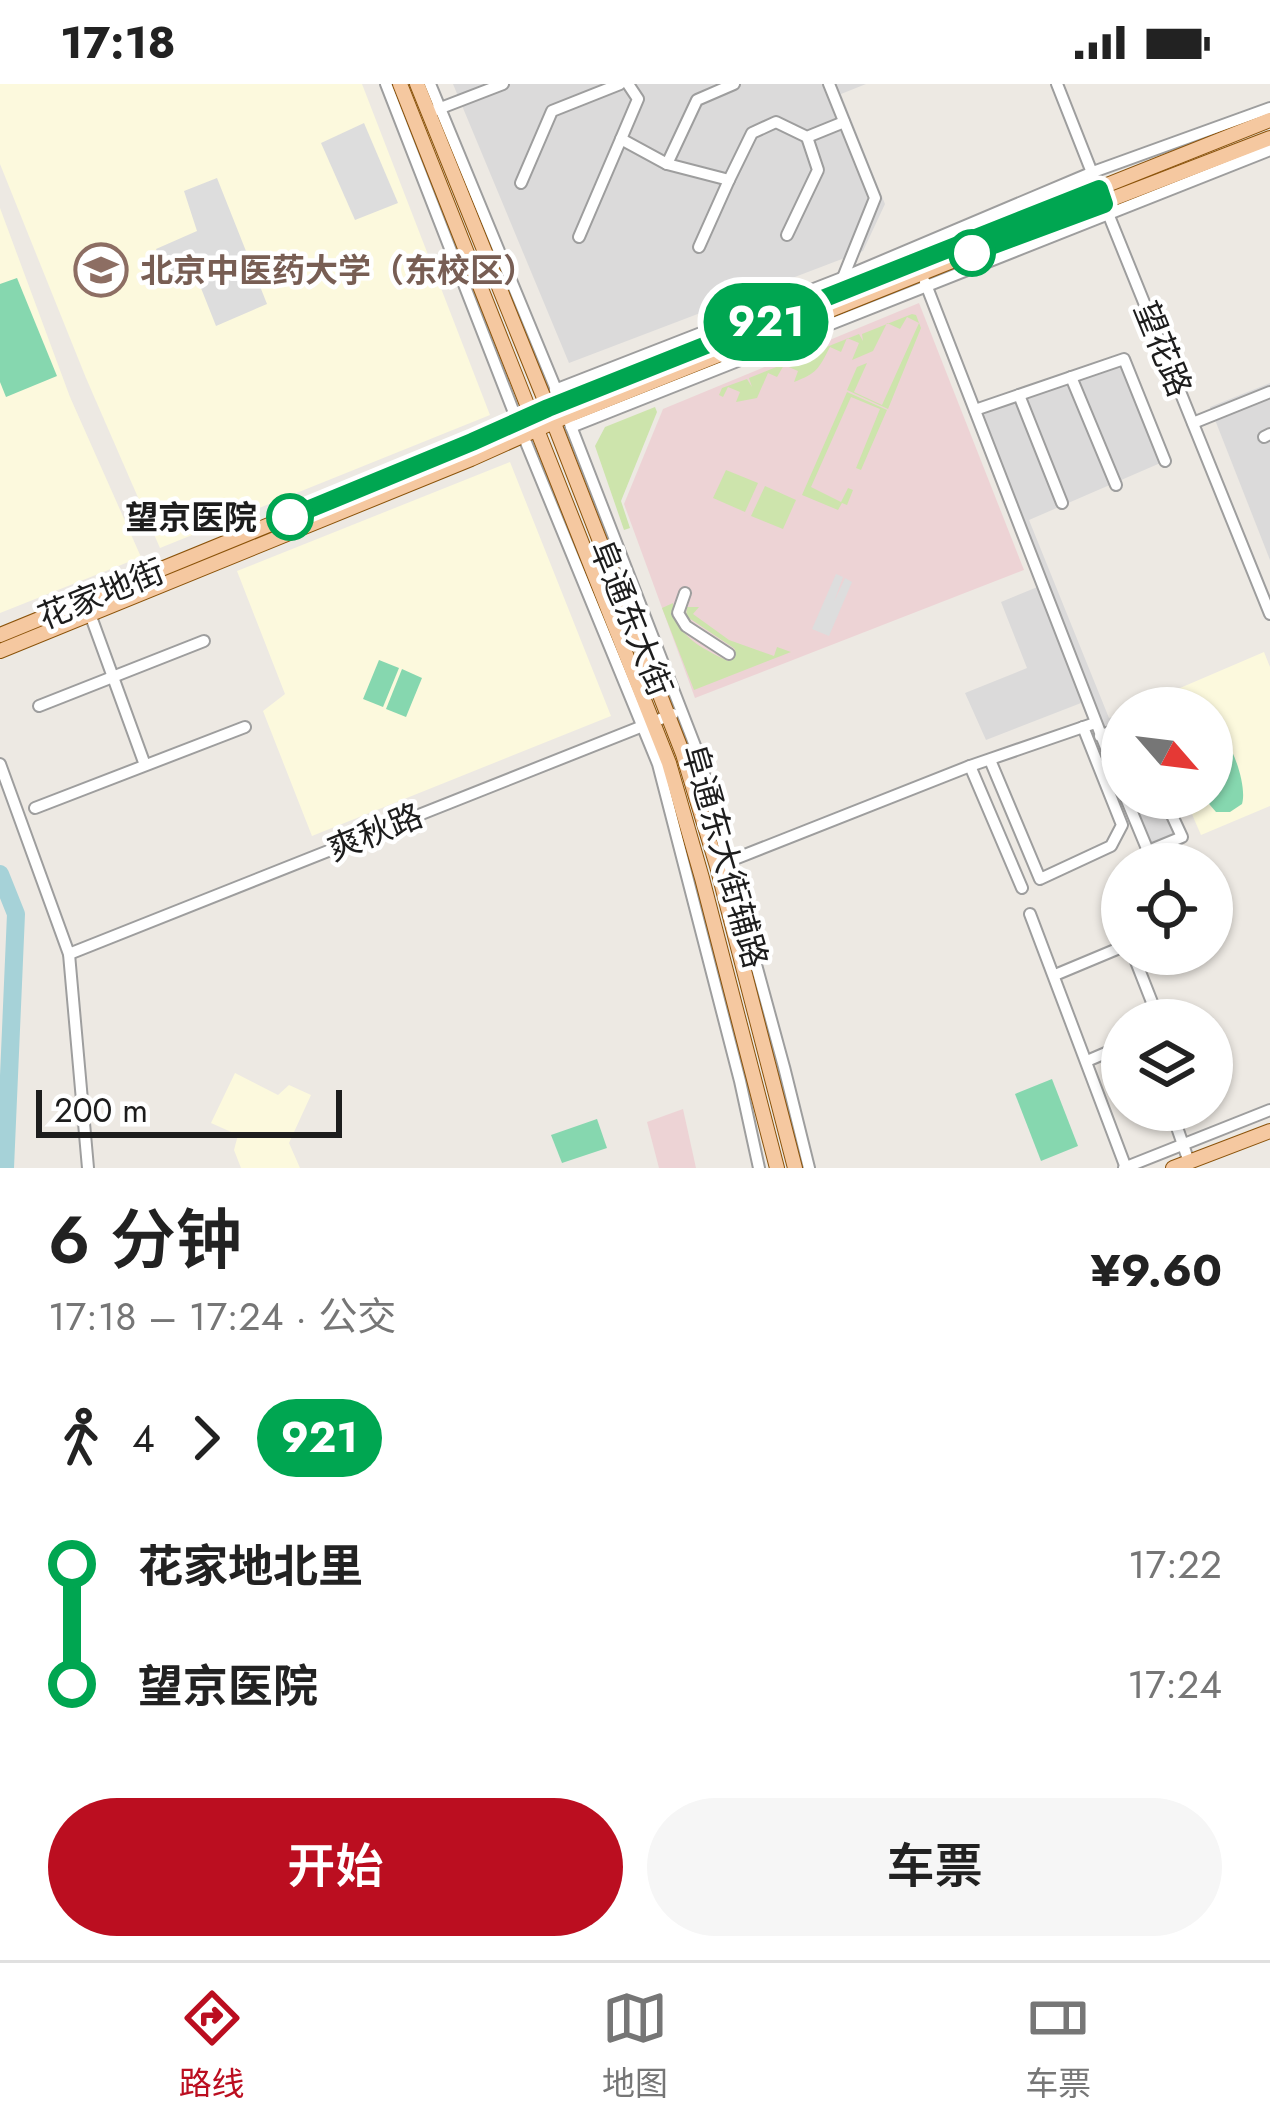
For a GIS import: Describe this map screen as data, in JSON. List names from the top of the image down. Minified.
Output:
{"streets":{"main road":["花家地街","阜通东大街"],"street":["望花路","爽秋路","阜通东大街辅路"]},"crossings":[["望花路","花家地街"],["花家地街","阜通东大街"],["花家地街","阜通东大街辅路"],["阜通东大街","爽秋路"],["阜通东大街","阜通东大街辅路"],["爽秋路","阜通东大街辅路"]],"places":{"school or university":["北京中医药大学（东校区）"],"other":["望京医院"]},"lines":["bus line 921"],"scale_bar":"200 m","north":"bottom right","page":{"status":"17:18","on_map":"921","scale":"200 m","heading":["6 分钟","17:18 – 17:24 · 公交","¥9.60"],"legs":["4","921"],"list":[{"name":"花家地北里","value":"17:22"},{"name":"望京医院","value":"17:24"}],"buttons":["开始","车票"],"tabs":["路线","地图","车票"]}}
